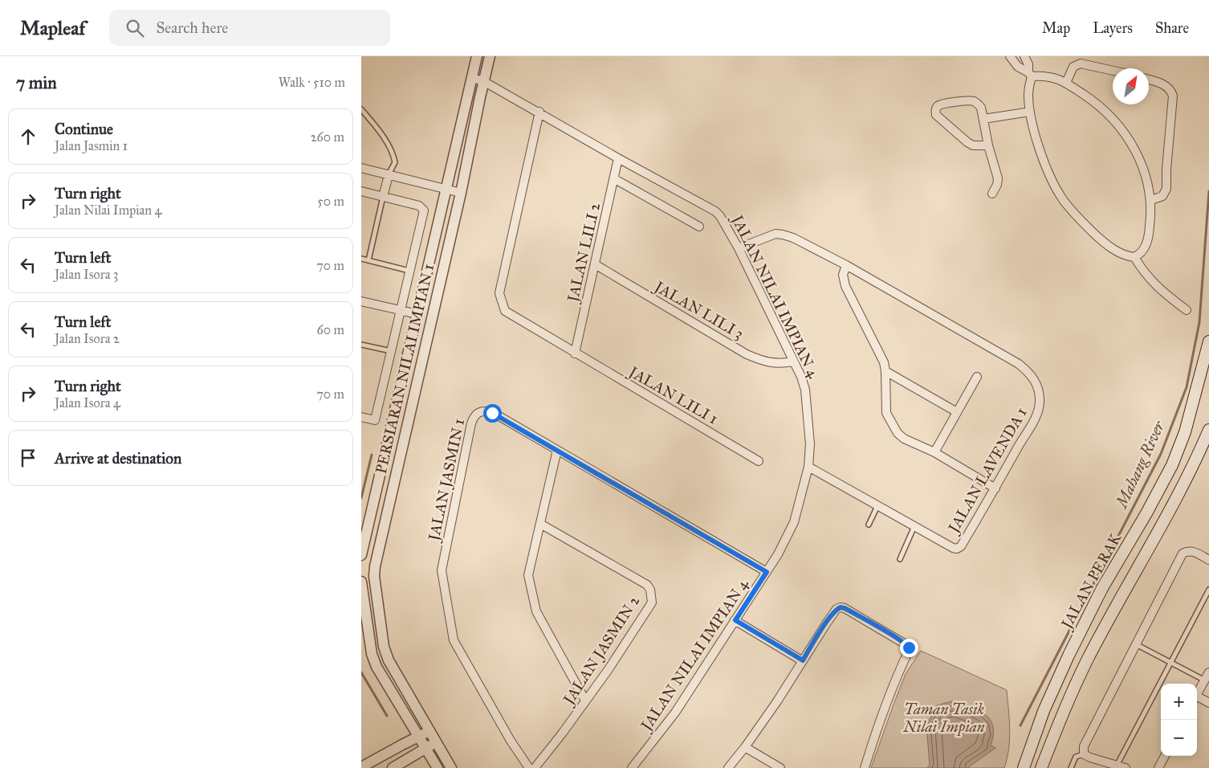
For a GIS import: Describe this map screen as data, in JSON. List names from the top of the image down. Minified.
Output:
{"streets":{"main road":["JALAN PERAK"],"street":["JALAN LILI 2","JALAN NILAI IMPIAN 4","JALAN LILI 3","PERSIARAN NILAI IMPIAN 1","JALAN LILI 1","JALAN LAVENDA 1","JALAN JASMIN 1","JALAN JASMIN 2"]},"crossings":[["JALAN LILI 2","JALAN NILAI IMPIAN 4"],["JALAN LILI 2","JALAN LILI 3"],["JALAN LILI 2","JALAN LILI 1"],["JALAN NILAI IMPIAN 4","JALAN LILI 3"],["JALAN NILAI IMPIAN 4","PERSIARAN NILAI IMPIAN 1"],["JALAN NILAI IMPIAN 4","JALAN LILI 1"],["JALAN NILAI IMPIAN 4","JALAN LAVENDA 1"],["JALAN NILAI IMPIAN 4","JALAN JASMIN 1"]],"water":["Mahang River"],"parks":["Taman Tasik Nilai Impian"],"north":"top right","page":{"header":"Mapleaf","search":"Search here","nav":["Map","Layers","Share"],"heading":["7 min","Walk · 510 m"],"list":[["Continue","Jalan Jasmin 1","260 m"],["Turn right","Jalan Nilai Impian 4","50 m"],["Turn left","Jalan Isora 3","70 m"],["Turn left","Jalan Isora 2","60 m"],["Turn right","Jalan Isora 4","70 m"],"Arrive at destination"],"map_buttons":["+","−"]}}
